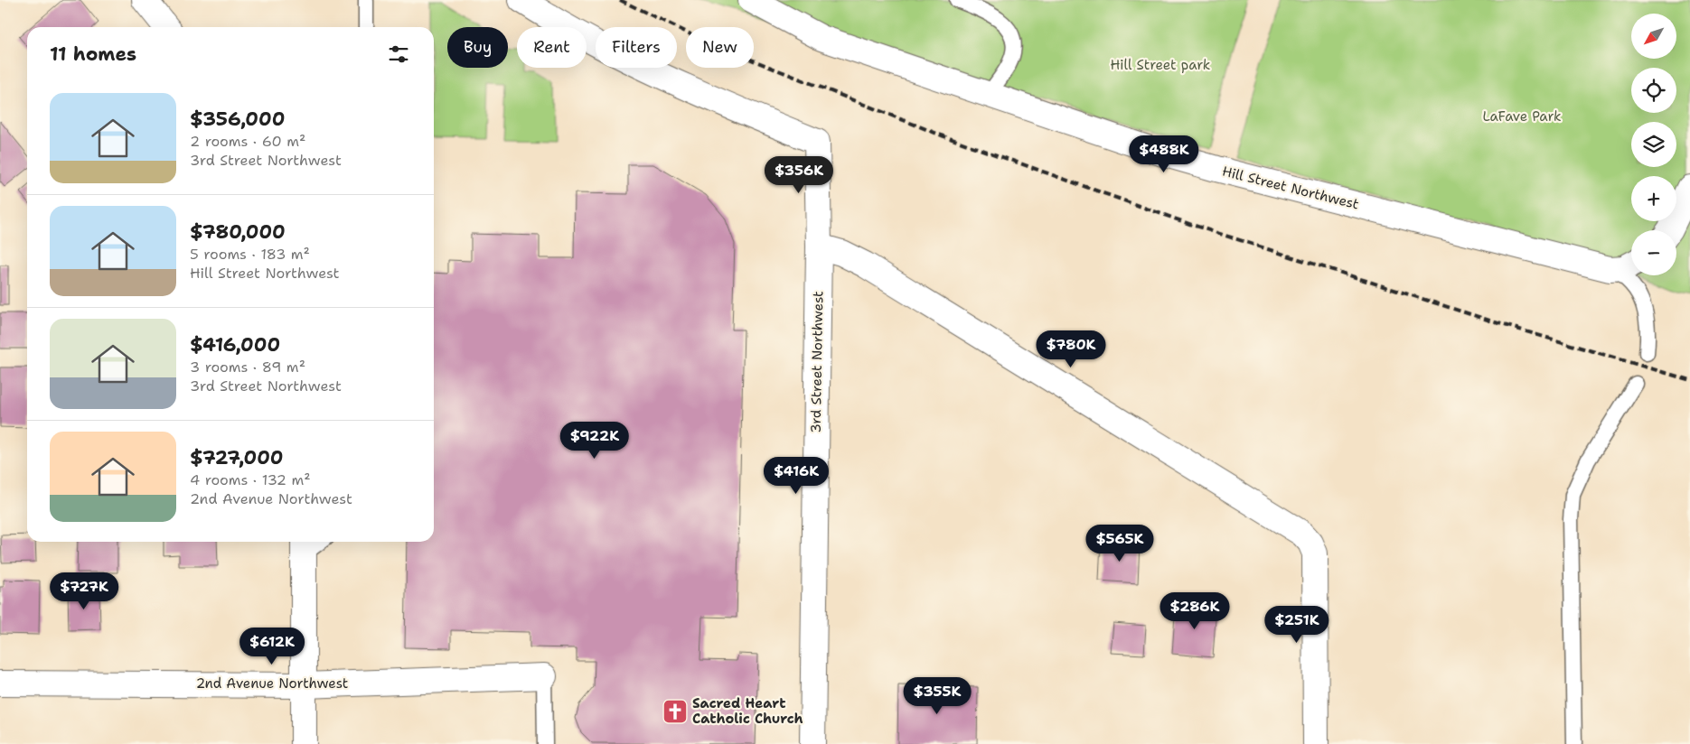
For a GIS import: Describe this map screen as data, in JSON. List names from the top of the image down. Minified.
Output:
{"streets":{"street":["Hill Street Northwest","3rd Street Northwest","2nd Avenue Northwest"]},"parks":["Hill Street park","LaFave Park"],"places":{"church":["Sacred Heart Catholic Church"]},"north":"bottom left","page":{"map_buttons":["+","−"],"chip":["Buy","Rent","Filters","New"],"heading":"11 homes","list":[{"name":"$356,000","note":"2 rooms · 60 m² · 3rd Street Northwest"},{"name":"$780,000","note":"5 rooms · 183 m² · Hill Street Northwest"},{"name":"$416,000","note":"3 rooms · 89 m² · 3rd Street Northwest"},{"name":"$727,000","note":"4 rooms · 132 m² · 2nd Avenue Northwest"}],"price":["$488K","$356K","$780K","$922K","$416K","$565K","$727K","$286K","$251K","$612K","$355K"]}}
